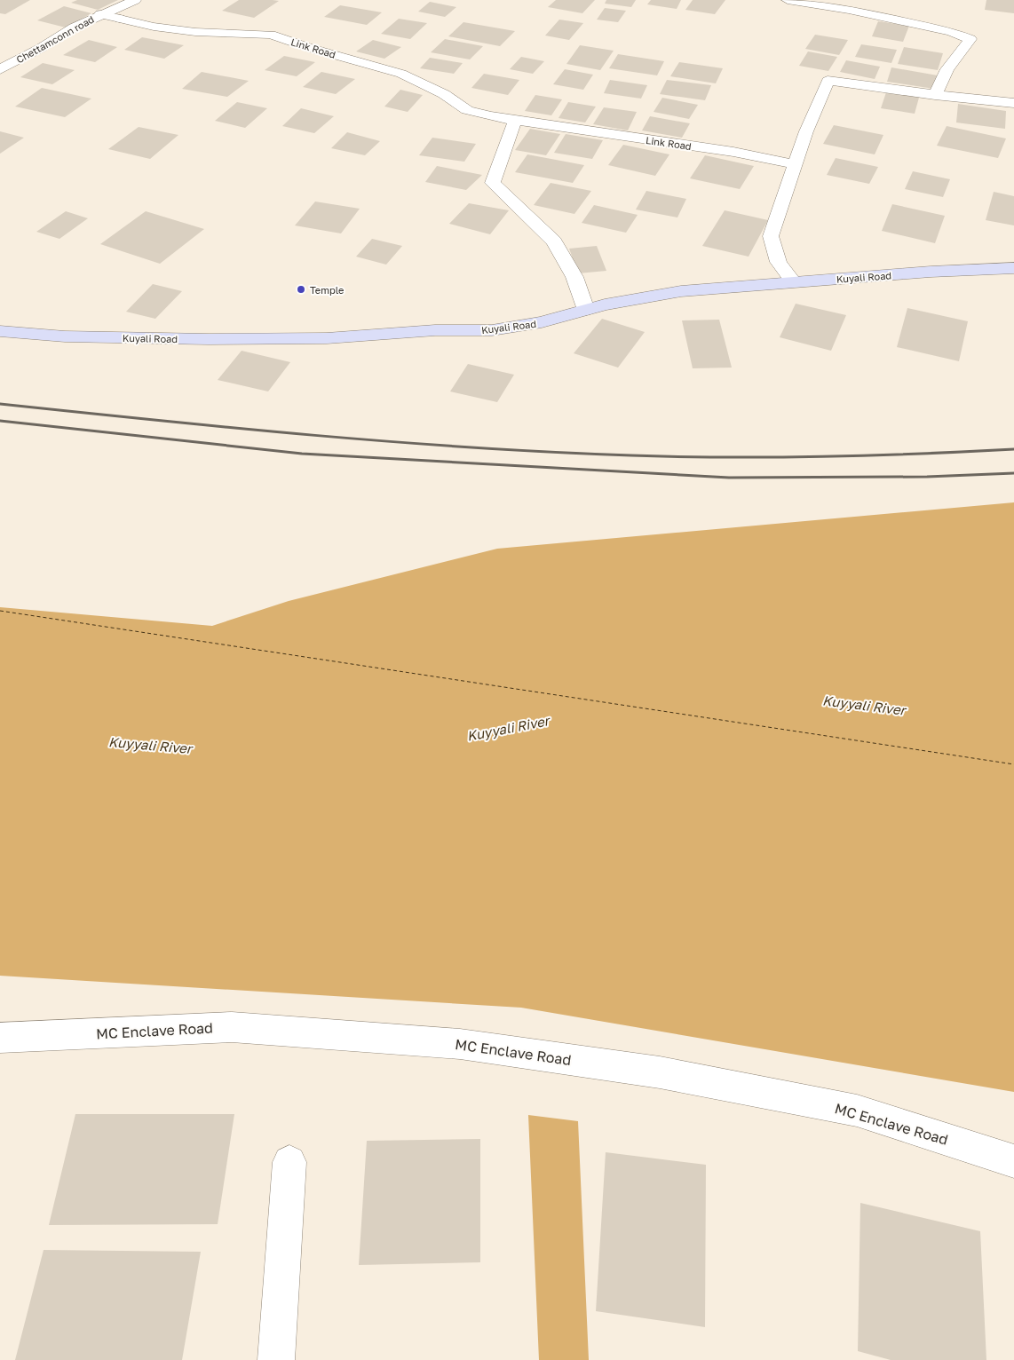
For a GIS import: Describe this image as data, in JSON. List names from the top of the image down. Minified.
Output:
{"streets":{"main road":["Kuyali Road"],"street":["Chettamconn road","Link Road","MC Enclave Road"]},"crossings":[["Chettamconn road","Link Road"]],"water":["Kuyyali River"],"places":["Temple"]}
